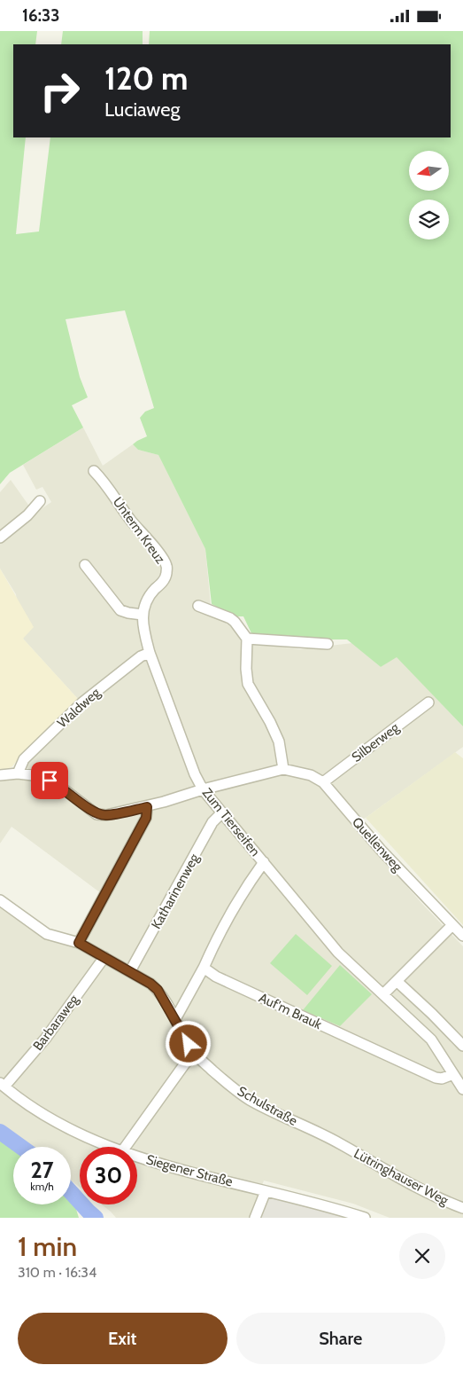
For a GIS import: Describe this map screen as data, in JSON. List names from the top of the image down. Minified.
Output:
{"streets":{"street":["Unterm Kreuz","Waldweg","Silberweg","Zum Tierseifen","Quellenweg","Katharinenweg","Auf'm Brauk","Barbaraweg","Schulstraße","Siegener Straße","Lütringhauser Weg"]},"crossings":[["Unterm Kreuz","Zum Tierseifen"],["Waldweg","Zum Tierseifen"],["Silberweg","Quellenweg"],["Zum Tierseifen","Katharinenweg"],["Zum Tierseifen","Auf'm Brauk"],["Katharinenweg","Schulstraße"],["Barbaraweg","Schulstraße"],["Barbaraweg","Siegener Straße"],["Schulstraße","Lütringhauser Weg"]],"north":"left","page":{"status":"16:33","turn":["120 m","Luciaweg"],"speed":"27 km/h","limit":"30","heading":["1 min","310 m · 16:34"],"buttons":["Exit","Share"]}}
